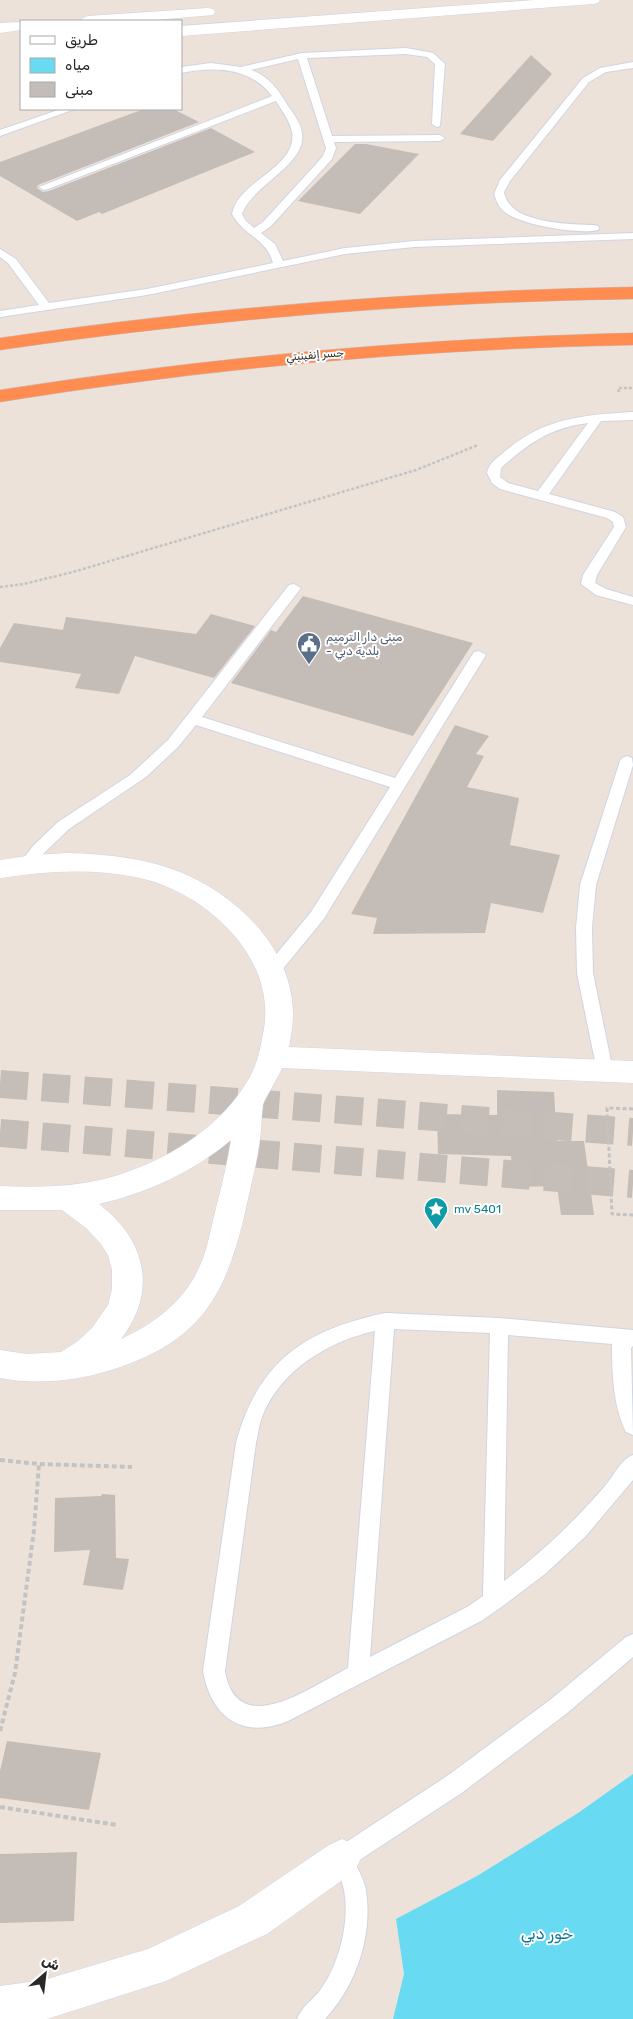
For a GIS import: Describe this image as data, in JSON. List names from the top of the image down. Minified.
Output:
{"streets":{"highway":["جسر إنفينيتي"]},"water":["خور دبي"],"places":{"public building":["مبنى دار الترميم - بلدية دبي"],"place":["mv 5401"]},"legend":["طريق","مياه","مبنى"],"north":"top right"}
